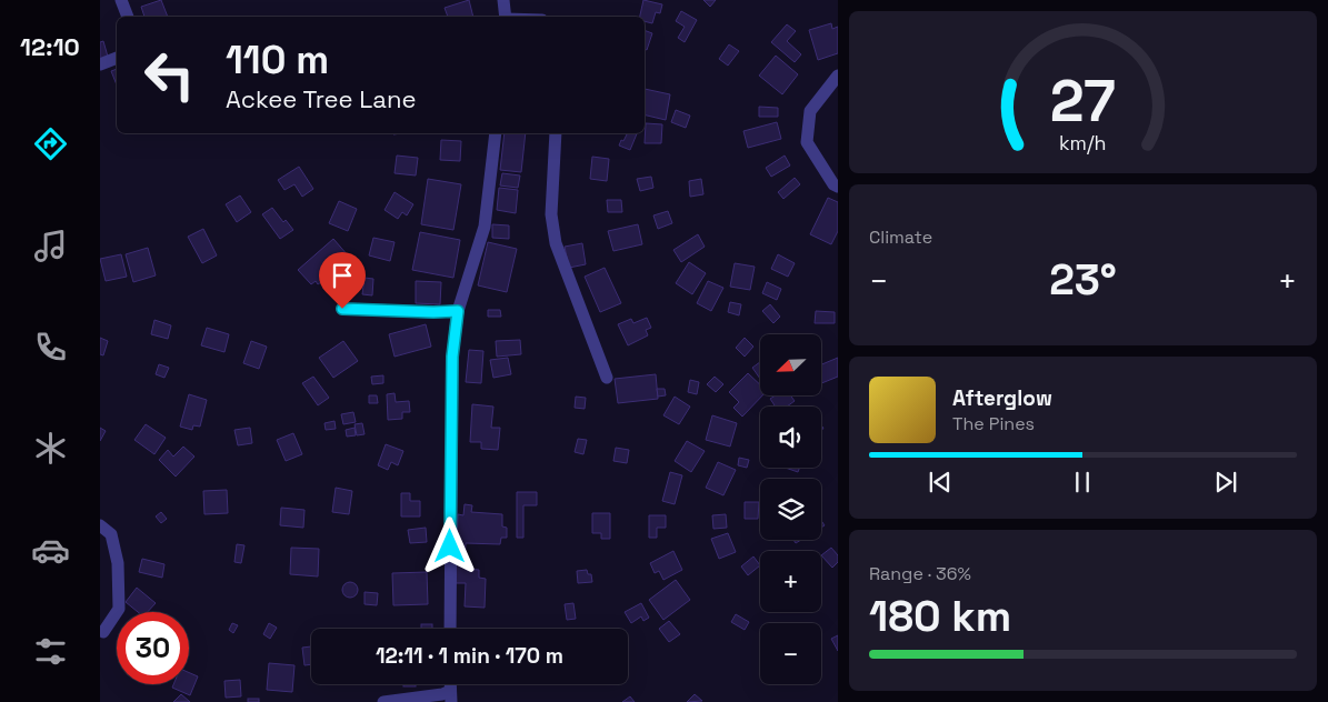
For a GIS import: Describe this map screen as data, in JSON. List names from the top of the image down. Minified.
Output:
{"north":"bottom left","page":{"tabs":"12:10","turn":["110 m","Ackee Tree Lane"],"tile":["Climate",["Range · 36%","180 km"]],"heat":["−","23°","+"],"map_buttons":["+","−"],"song":["Afterglow","The Pines"],"limit":"30","trip":"12:11 · 1 min · 170 m","gauge":["27","km/h"]}}
